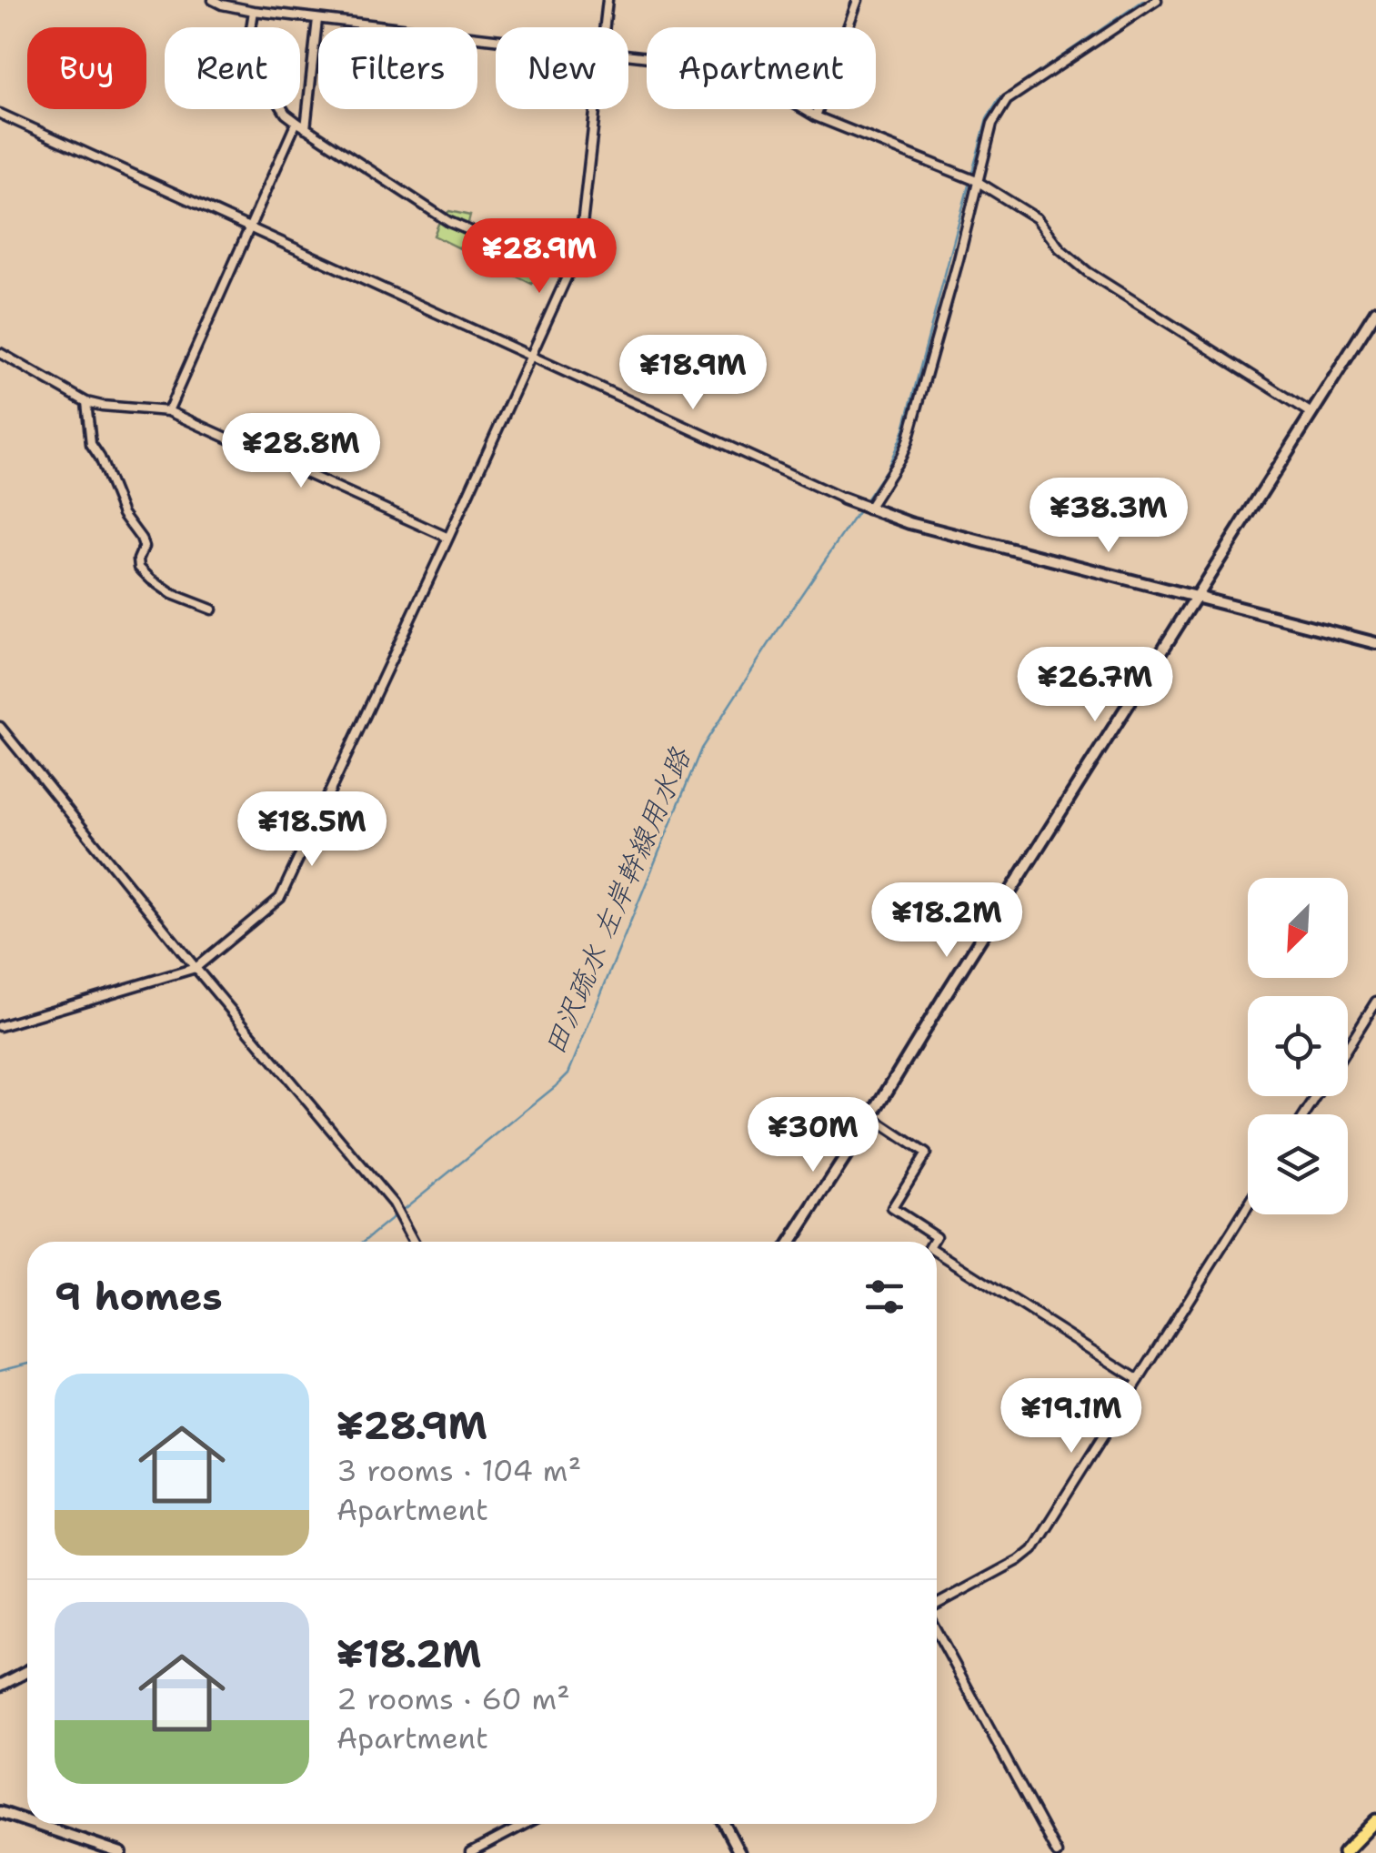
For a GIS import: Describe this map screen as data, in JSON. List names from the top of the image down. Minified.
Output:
{"water":["田沢疏水 左岸幹線用水路"],"north":"bottom left","page":{"chip":["Buy","Rent","Filters","New","Apartment"],"price":["¥28.9M","¥18.9M","¥28.8M","¥38.3M","¥26.7M","¥18.5M","¥18.2M","¥30M","¥19.1M"],"heading":"9 homes","list":[{"name":"¥28.9M","note":"3 rooms · 104 m² · Apartment"},{"name":"¥18.2M","note":"2 rooms · 60 m² · Apartment"}]}}
